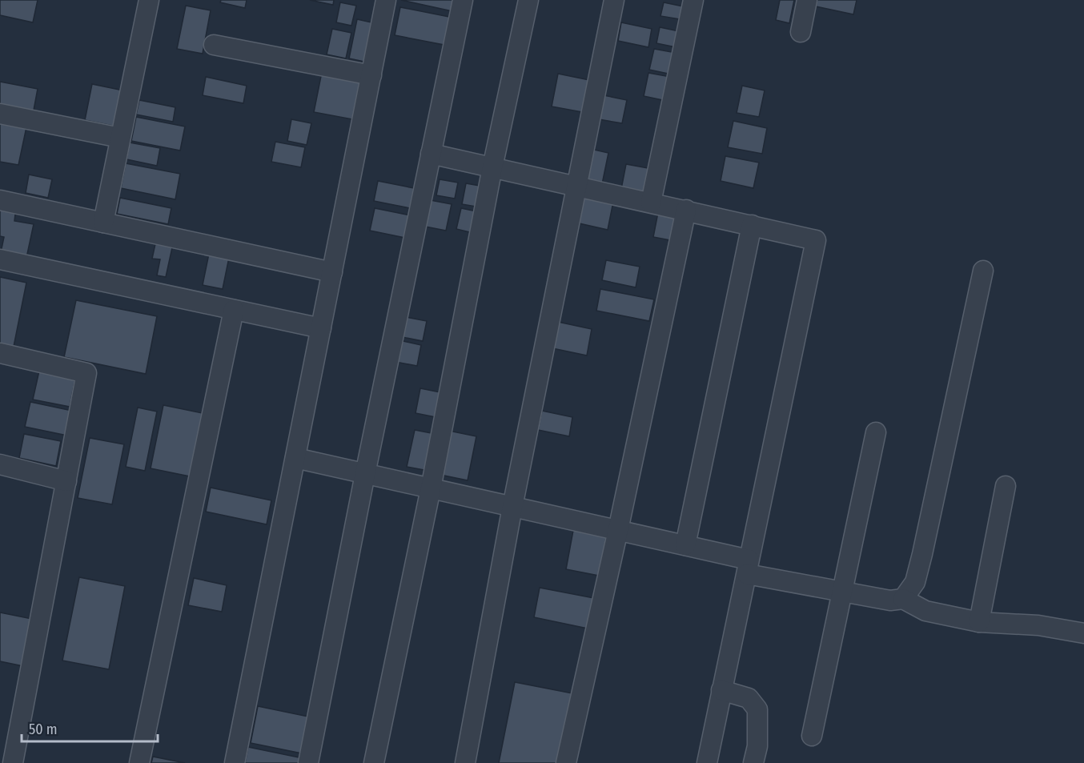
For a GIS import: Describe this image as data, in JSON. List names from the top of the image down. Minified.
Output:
{"scale_bar":"50 m"}
